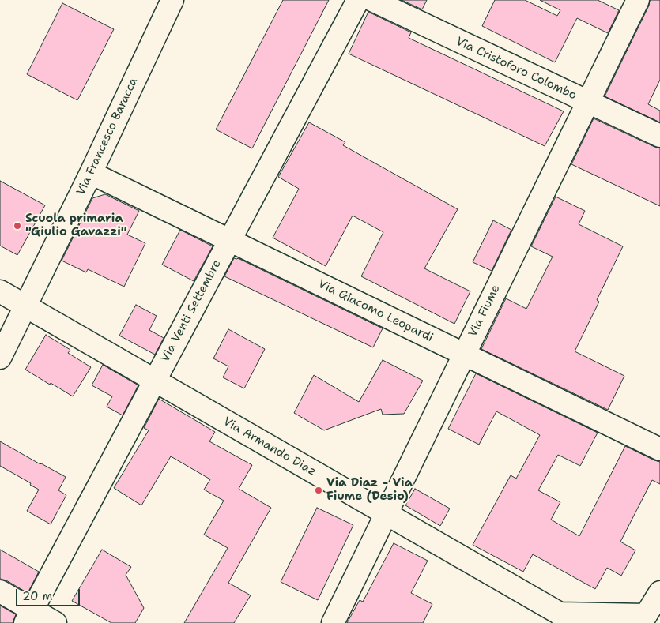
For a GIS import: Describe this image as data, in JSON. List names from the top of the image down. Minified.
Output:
{"streets":{"street":["Via Cristoforo Colombo","Via Francesco Baracca","Via Venti Settembre","Via Giacomo Leopardi","Via Fiume","Via Armando Diaz"]},"crossings":[["Via Cristoforo Colombo","Via Fiume"],["Via Francesco Baracca","Via Giacomo Leopardi"],["Via Francesco Baracca","Via Armando Diaz"],["Via Venti Settembre","Via Giacomo Leopardi"],["Via Venti Settembre","Via Armando Diaz"],["Via Giacomo Leopardi","Via Fiume"],["Via Fiume","Via Armando Diaz"]],"places":["Scuola primaria \"Giulio Gavazzi\"","Via Diaz - Via Fiume (Desio)"],"scale_bar":"20 m"}
